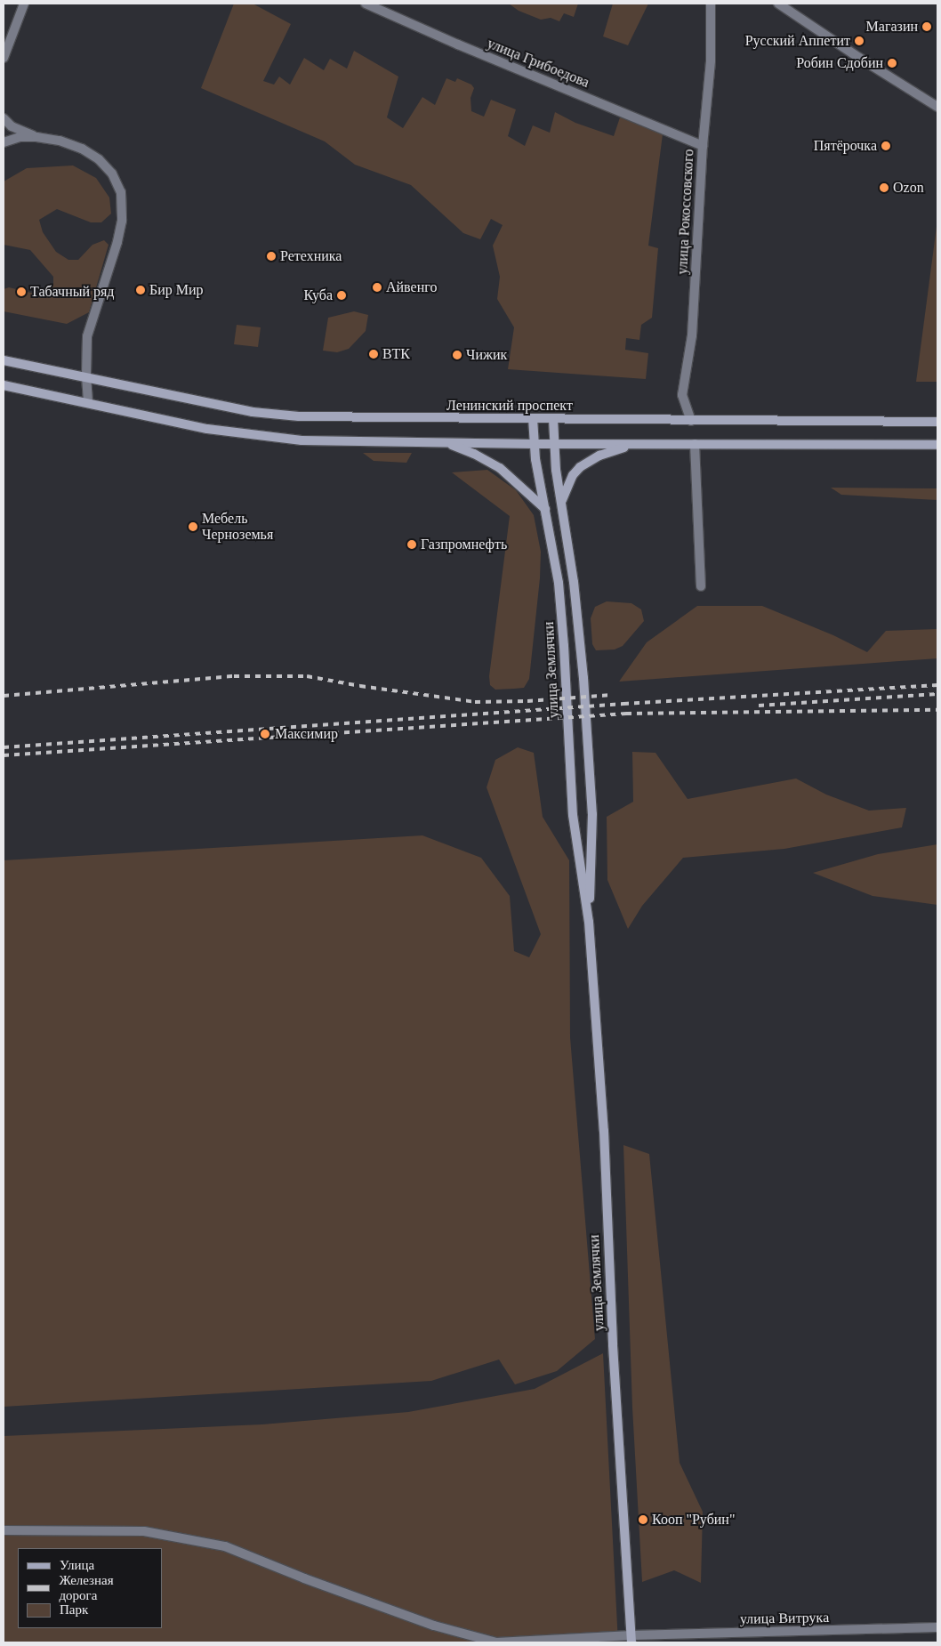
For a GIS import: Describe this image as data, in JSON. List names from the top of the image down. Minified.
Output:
{"streets":{"main road":["Ленинский проспект","улица Землячки"],"street":["улица Грибоедова","улица Рокоссовского","улица Витрука"]},"crossings":[["улица Грибоедова","улица Рокоссовского"],["улица Рокоссовского","Ленинский проспект"],["Ленинский проспект","улица Землячки"],["улица Землячки","улица Витрука"]],"places":["Магазин","Русский Аппетит","Робин Сдобин","Пятёрочка","Ozon","Ретехника","Айвенго","Бир Мир","Табачный ряд","Куба","ВТК","Чижик","Мебель Черноземья","Газпромнефть","Максимир","Кооп \"Рубин\""],"legend":["Улица","Железная дорога","Парк"]}
